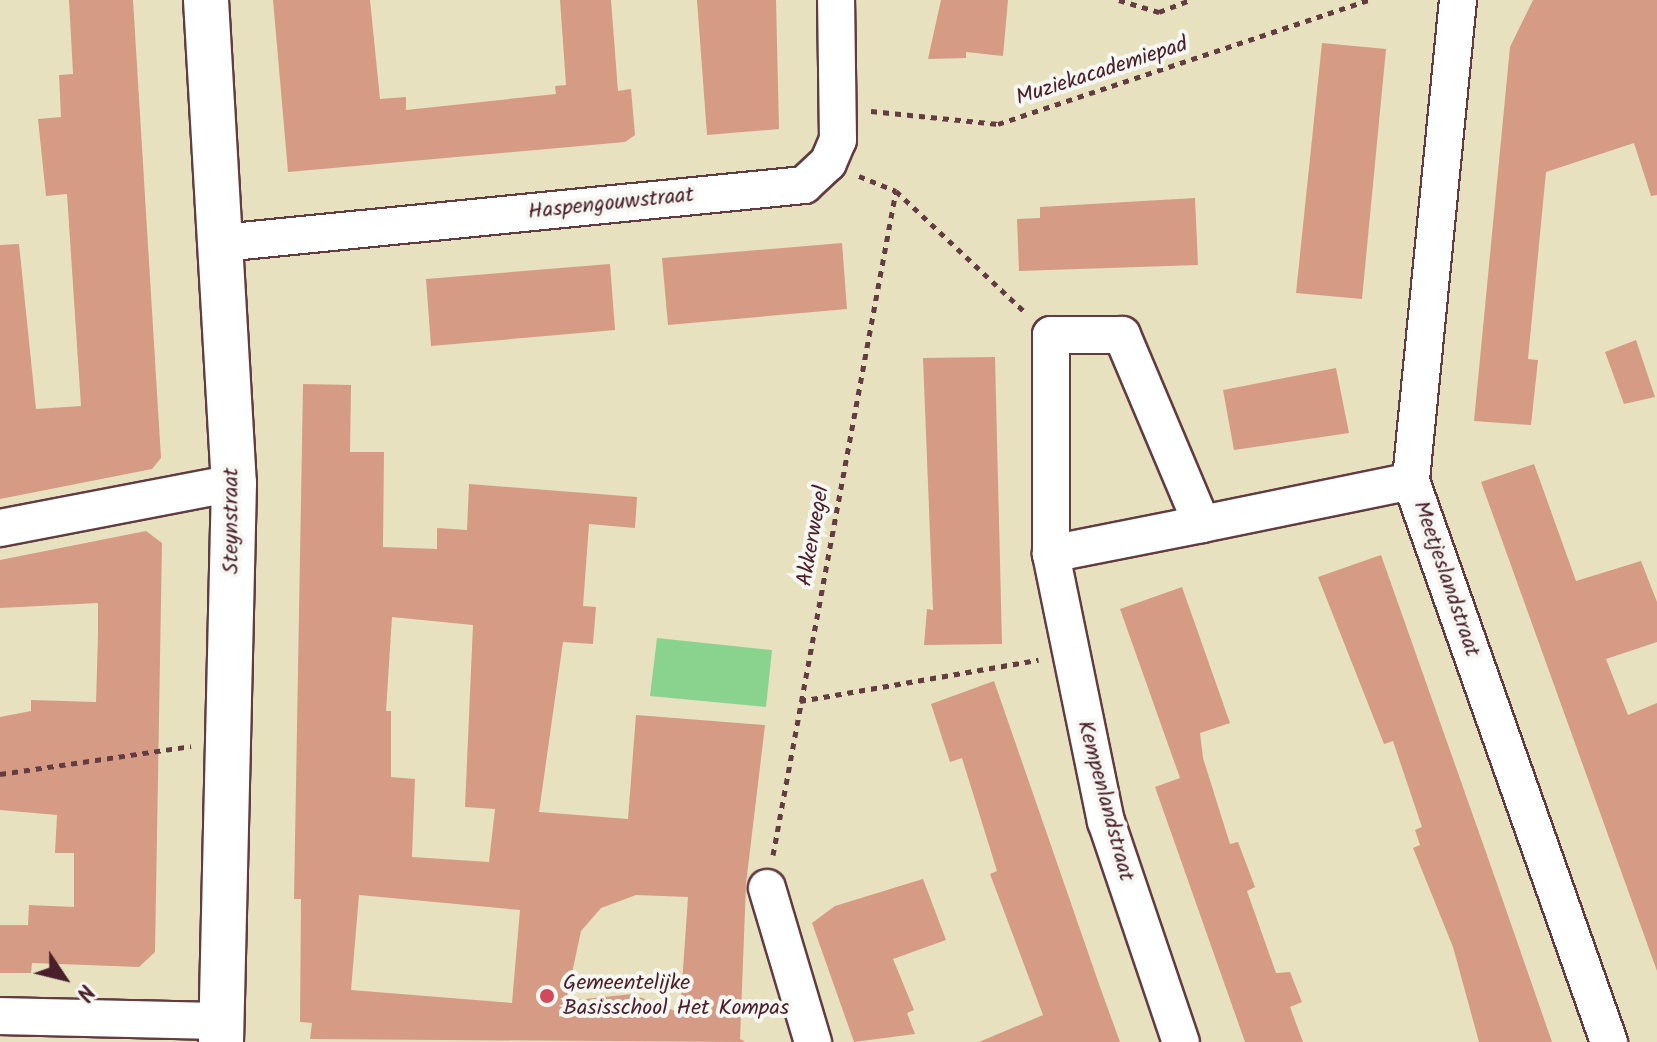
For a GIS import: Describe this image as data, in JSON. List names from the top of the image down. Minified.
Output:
{"streets":{"street":["Haspengouwstraat","Steynstraat","Meetjeslandstraat","Kempenlandstraat"],"path":["Muziekacademiepad","Akkerwegel"]},"crossings":[["Muziekacademiepad","Haspengouwstraat"],["Haspengouwstraat","Steynstraat"],["Akkerwegel","Kempenlandstraat"]],"places":["Gemeentelijke Basisschool Het Kompas"],"north":"bottom right"}
